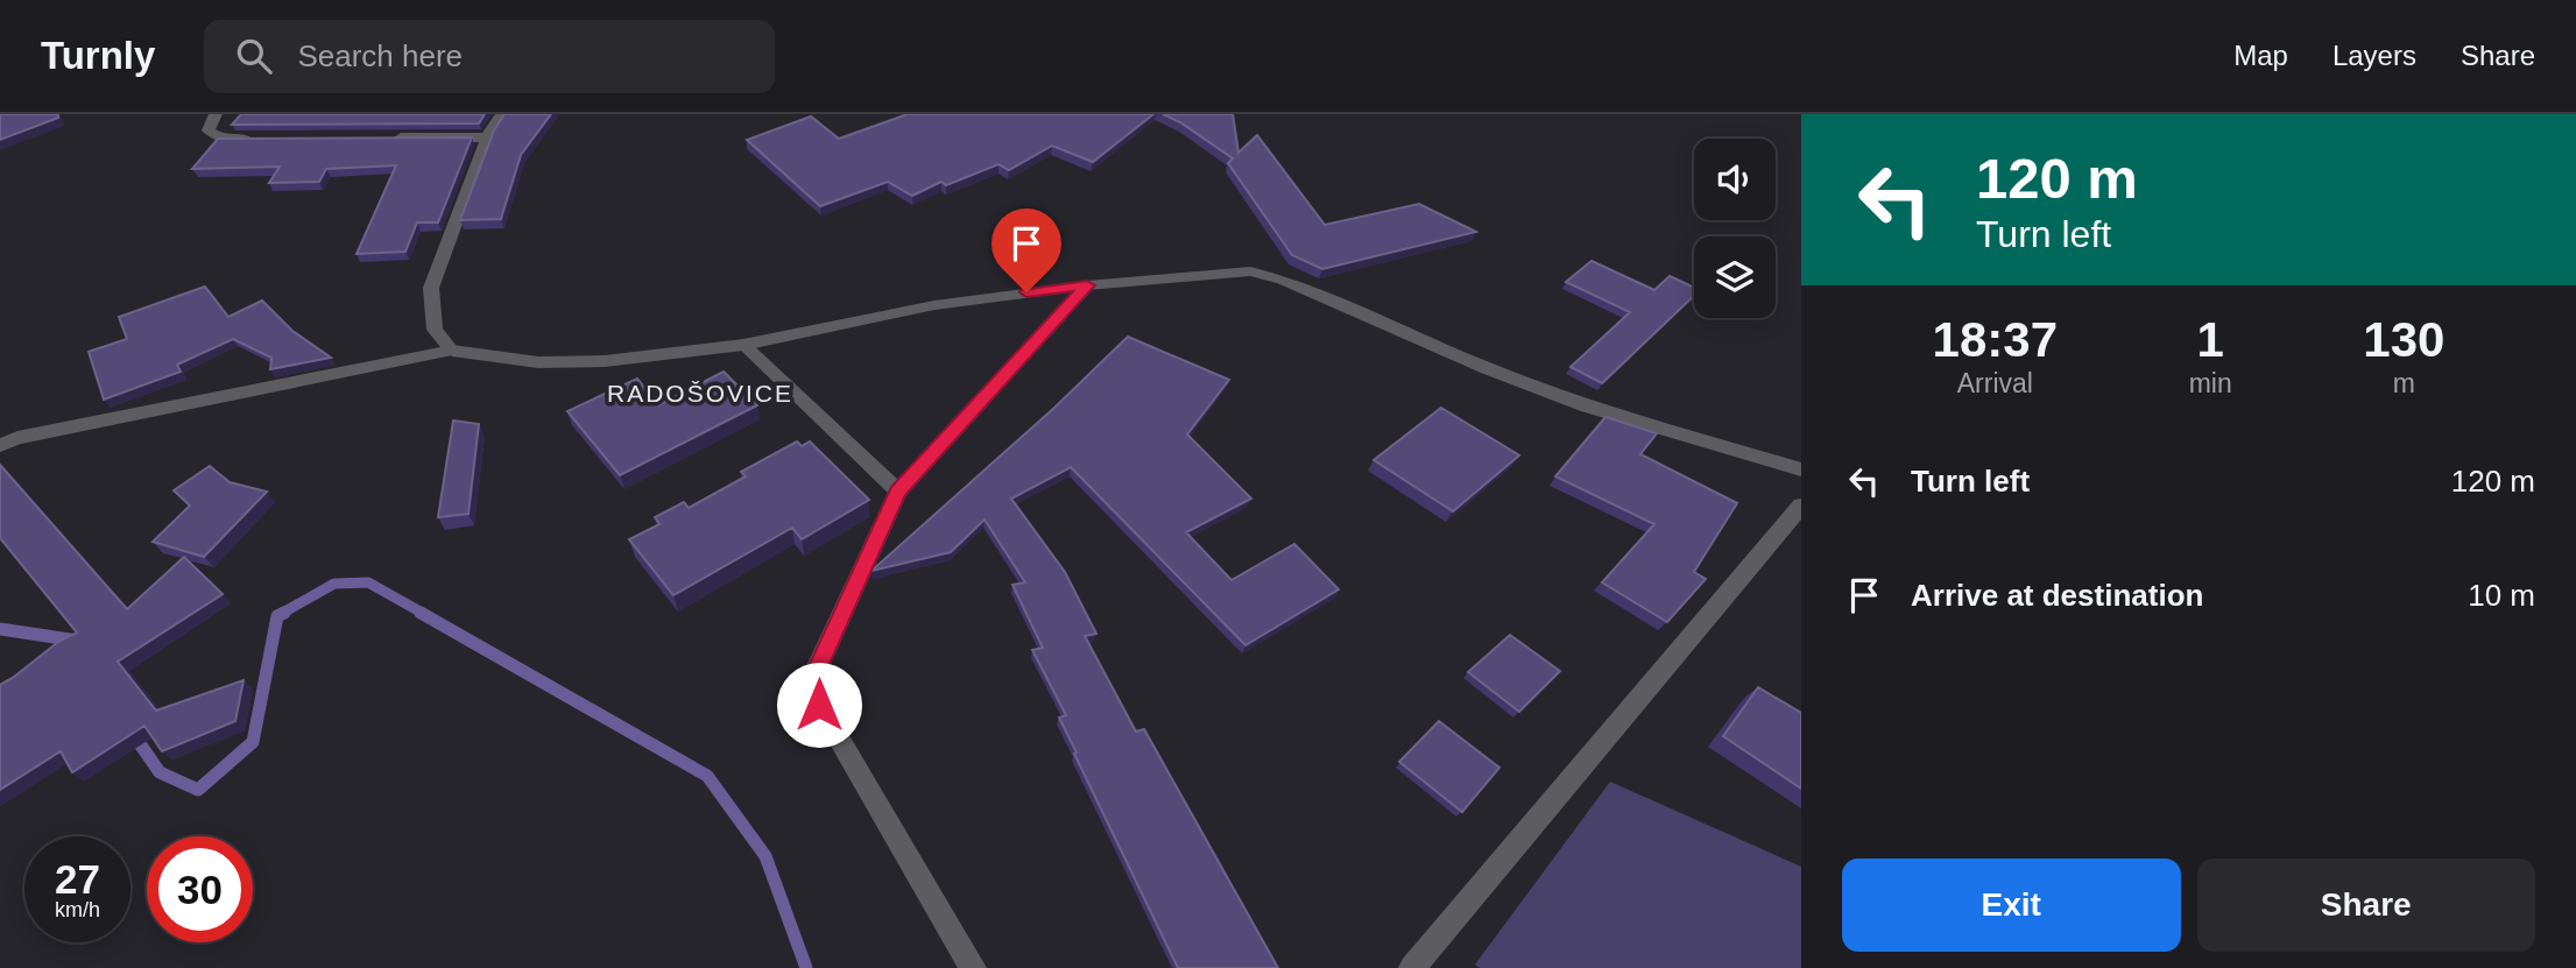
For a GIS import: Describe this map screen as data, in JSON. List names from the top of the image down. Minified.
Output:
{"districts":["RADOŠOVICE"],"page":{"header":"Turnly","search":"Search here","nav":["Map","Layers","Share"],"turn":["120 m","Turn left"],"eta":["18:37","Arrival","1","min","130","m"],"list":[{"name":"Turn left","value":"120 m"},{"name":"Arrive at destination","value":"10 m"}],"speed":"27 km/h","limit":"30","buttons":["Exit","Share"]}}
